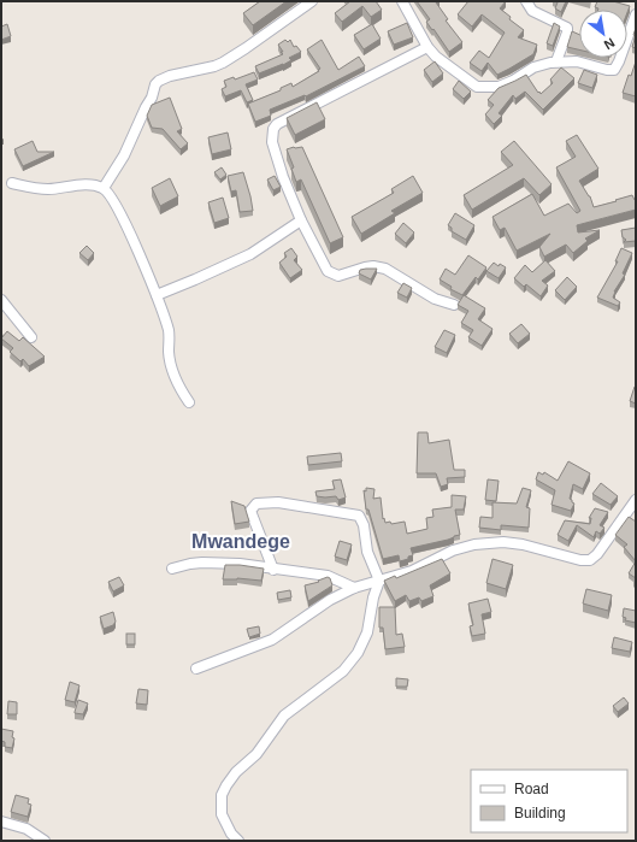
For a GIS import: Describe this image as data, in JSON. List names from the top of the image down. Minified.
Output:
{"districts":["Mwandege"],"legend":["Road","Building"],"north":"bottom right"}
